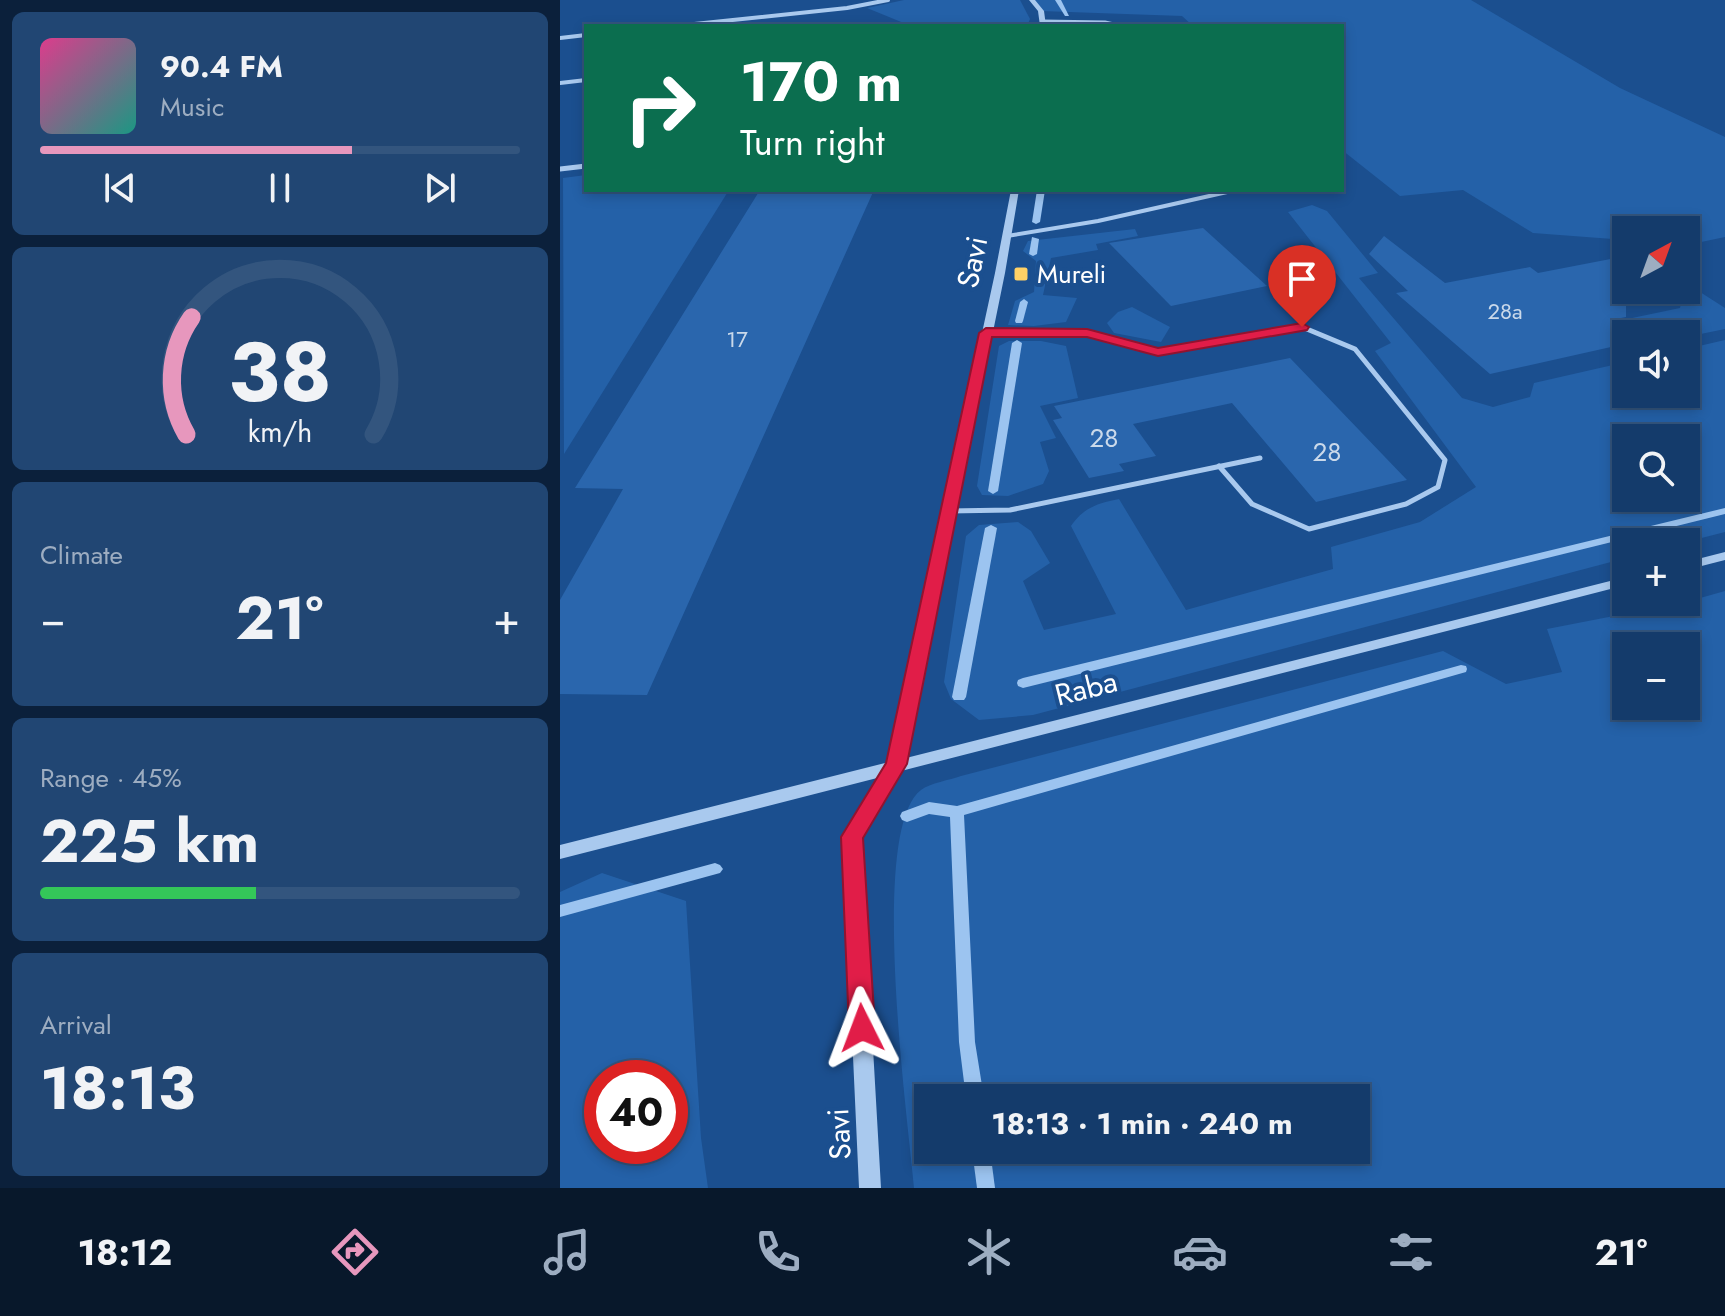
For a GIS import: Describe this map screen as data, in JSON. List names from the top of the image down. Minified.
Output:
{"streets":{"street":["Savi","Raba"]},"crossings":[["Savi","Raba"]],"places":{"transit":["Mureli"]},"house_numbers":["28a","17","28","28"],"north":"top right","page":{"turn":["170 m","Turn right"],"song":["90.4 FM","Music"],"map_buttons":["+","−"],"tile":["Climate",["Range · 45%","225 km"],["Arrival","18:13"]],"heat":["−","21°","+"],"limit":"40","trip":"18:13 · 1 min · 240 m","tabs":["18:12","21°"],"gauge":["38","km/h"]}}
